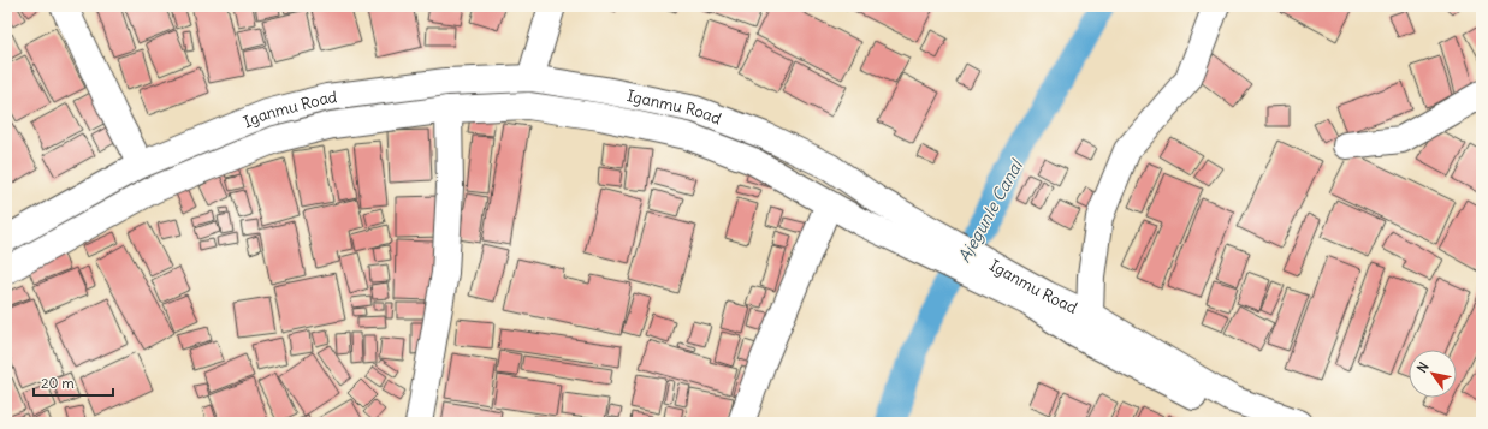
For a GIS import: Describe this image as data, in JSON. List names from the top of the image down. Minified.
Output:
{"streets":{"main road":["Iganmu Road"]},"water":["Ajegunle Canal"],"scale_bar":"20 m","north":"top left"}
